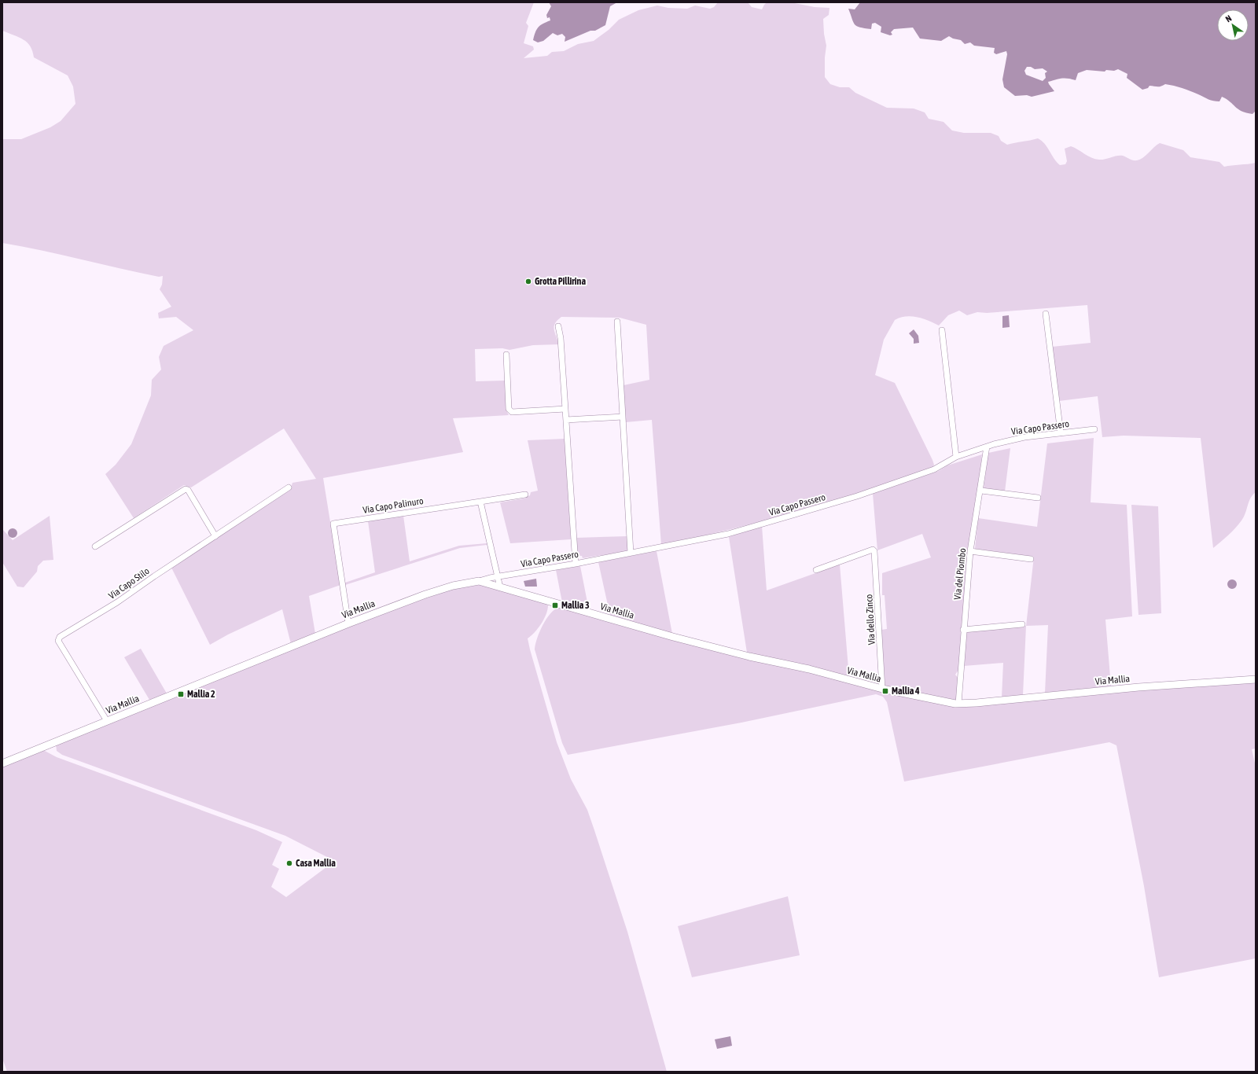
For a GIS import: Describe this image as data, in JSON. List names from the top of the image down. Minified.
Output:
{"streets":{"street":["Via Capo Passero","Via Capo Palinuro","Via del Piombo","Via Capo Stilo","Via Mallia","Via dello Zinco"]},"crossings":[["Via Capo Passero","Via del Piombo"],["Via Capo Passero","Via Mallia"],["Via Capo Palinuro","Via Mallia"],["Via del Piombo","Via Mallia"],["Via Capo Stilo","Via Mallia"],["Via Mallia","Via dello Zinco"]],"places":{"other":["Grotta Pillirina","Casa Mallia"],"transit":["Mallia 3","Mallia 4","Mallia 2"]},"north":"top left"}
